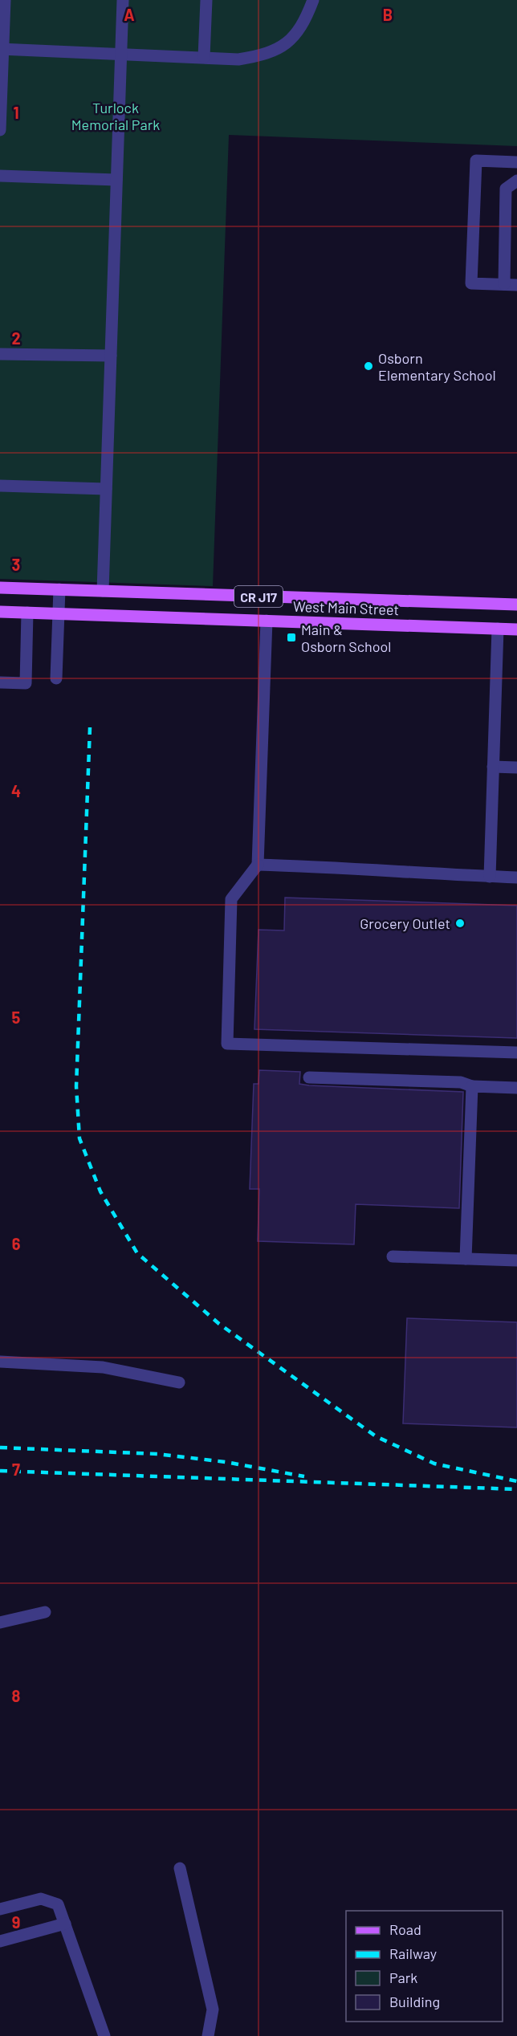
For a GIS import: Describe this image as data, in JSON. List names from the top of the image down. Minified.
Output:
{"streets":{"main road":["CR J17","West Main Street"]},"parks":["Turlock Memorial Park"],"places":{"other":["Osborn Elementary School","Grocery Outlet"],"transit":["Main & Osborn School"]},"legend":["Road","Railway","Park","Building"],"grid":{"columns":["A","B"],"rows":["1","2","3","4","5","6","7","8","9"]}}
